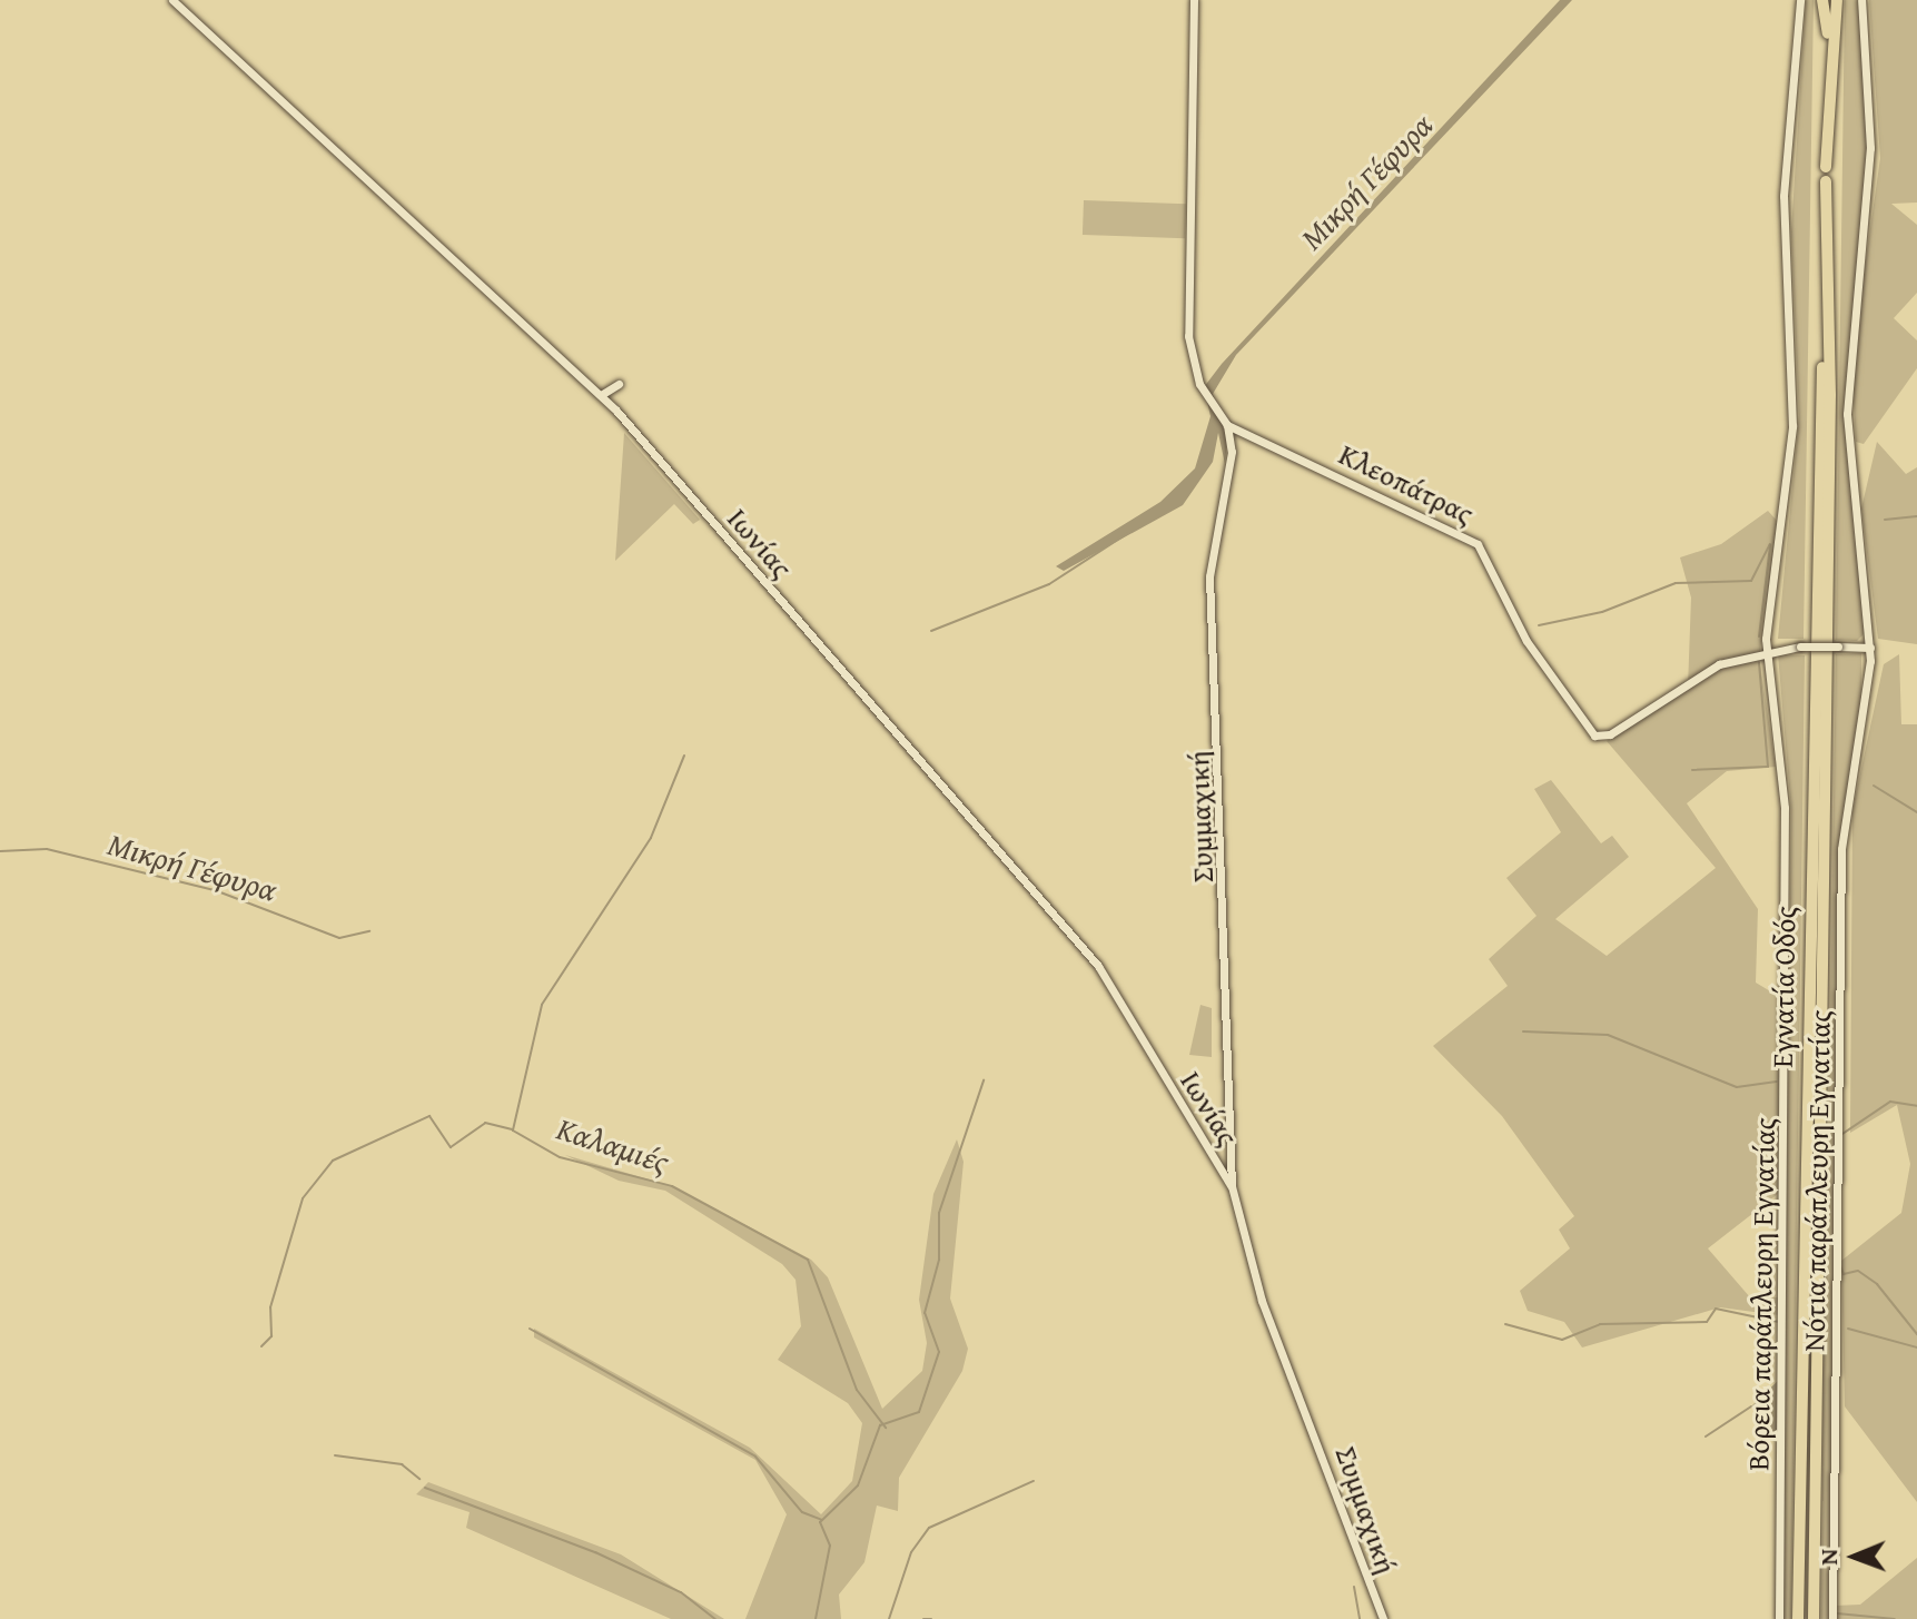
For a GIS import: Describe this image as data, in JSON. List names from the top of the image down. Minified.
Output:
{"streets":{"highway":["Εγνατία Οδός"],"street":["Κλεοπάτρας","Ιωνίας","Συμμαχική","Νότια παράπλευρη Εγνατίας","Βόρεια παράπλευρη Εγνατίας"]},"crossings":[["Κλεοπάτρας","Συμμαχική"],["Κλεοπάτρας","Νότια παράπλευρη Εγνατίας"],["Κλεοπάτρας","Βόρεια παράπλευρη Εγνατίας"],["Ιωνίας","Συμμαχική"]],"water":["Μικρή Γέφυρα","Καλαμιές"],"north":"left"}
